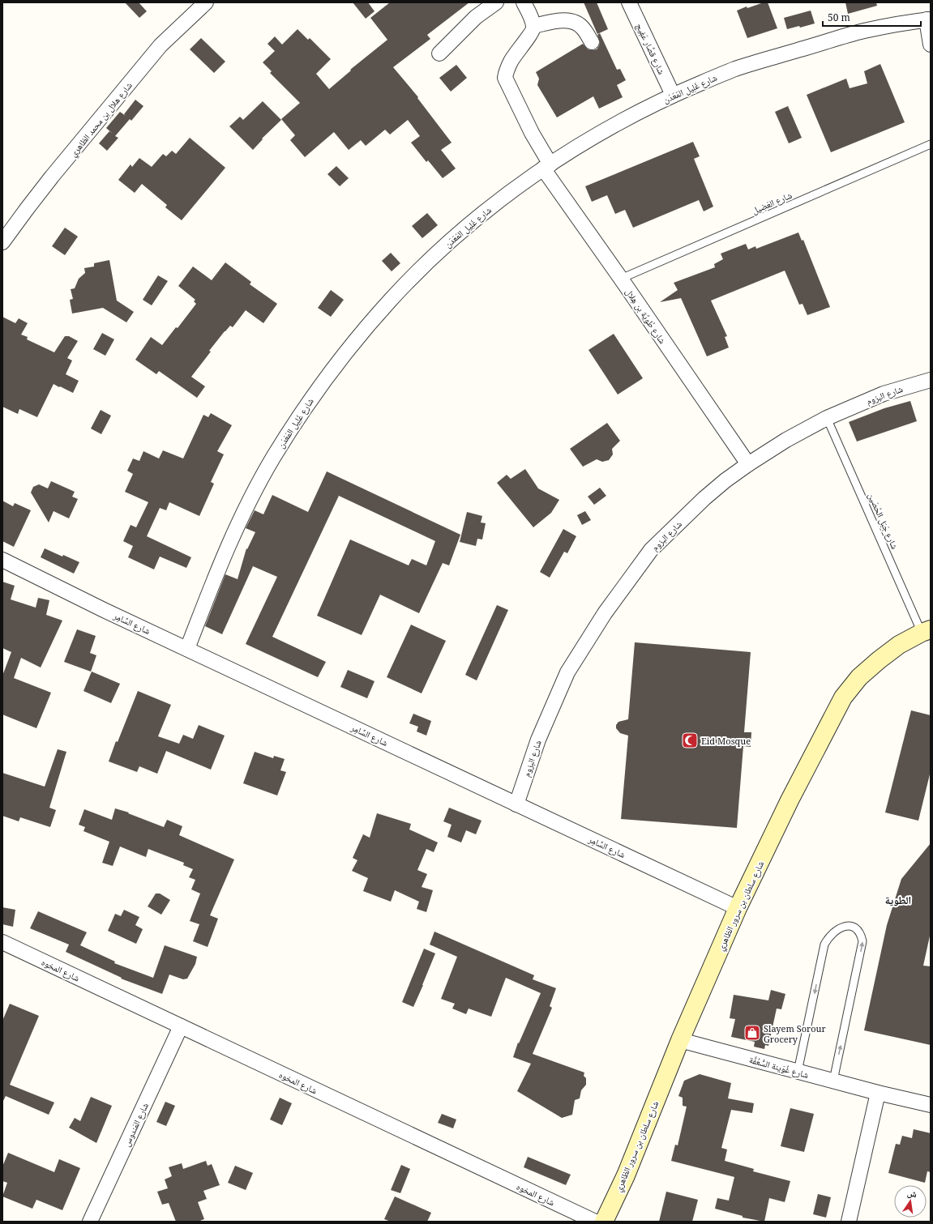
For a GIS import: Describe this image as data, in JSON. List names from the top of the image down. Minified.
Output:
{"streets":{"street":["شارع قصَّار عَفِيج","شارع غَلِيل المَعَدَن","شارع هلال بن محمد الظاهري","شارع طُويَّة بن هِلال","شارع البزوم","شارع السَّامِر","شارع سلطان بن سرور الظاهري","شارع المخوه","شارع غُوَينة السُّعُفَّة","شارع المَندوس"],"lane":["شارع العَضِيل","شارع جَبَل الحُصَين"]},"crossings":[["شارع قصَّار عَفِيج","شارع غَلِيل المَعَدَن"],["شارع غَلِيل المَعَدَن","شارع طُويَّة بن هِلال"],["شارع غَلِيل المَعَدَن","شارع السَّامِر"],["شارع العَضِيل","شارع طُويَّة بن هِلال"],["شارع طُويَّة بن هِلال","شارع البزوم"],["شارع البزوم","شارع جَبَل الحُصَين"],["شارع البزوم","شارع السَّامِر"],["شارع جَبَل الحُصَين","شارع سلطان بن سرور الظاهري"],["شارع السَّامِر","شارع سلطان بن سرور الظاهري"],["شارع سلطان بن سرور الظاهري","شارع غُوَينة السُّعُفَّة"],["شارع المخوه","شارع المَندوس"]],"districts":["الطوية"],"places":{"mosque":["Eid Mosque"],"shop":["Slayem Sorour Grocery"]},"scale_bar":"50 m","north":"top"}
